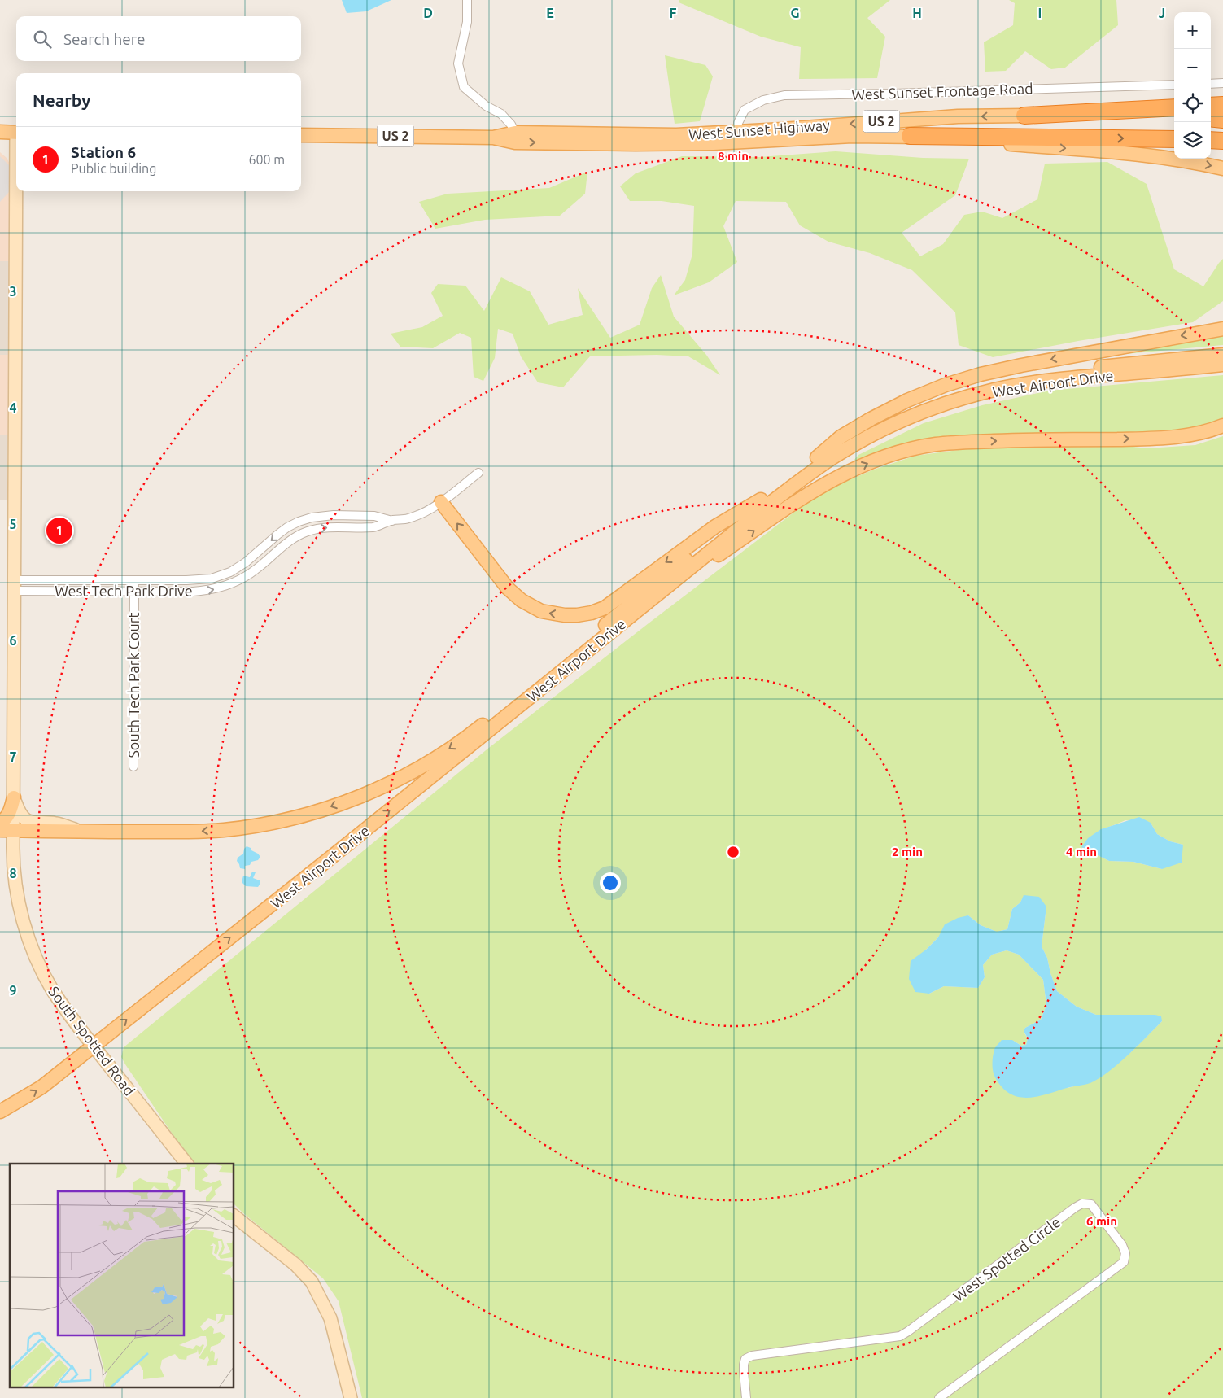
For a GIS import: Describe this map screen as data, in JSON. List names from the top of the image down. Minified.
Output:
{"streets":{"highway":["US 2"],"main road":["West Sunset Highway","West Airport Drive","South Spotted Road"],"street":["West Sunset Frontage Road","West Tech Park Drive","South Tech Park Court","West Spotted Circle"]},"crossings":[["West Sunset Frontage Road","West Sunset Highway"],["US 2","West Sunset Highway"],["West Airport Drive","South Spotted Road"],["West Tech Park Drive","South Tech Park Court"],["West Tech Park Drive","South Spotted Road"]],"page":{"map_buttons":["+","−"],"search":"Search here","heading":"Nearby","list":[{"mark":"1","name":"Station 6","note":"Public building","value":"600 m"}],"pins":"1"},"grid":{"columns":["D","E","F","G","H","I","J"],"rows":["3","4","5","6","7","8","9"]},"rings":["8 min","2 min","4 min","6 min"]}
